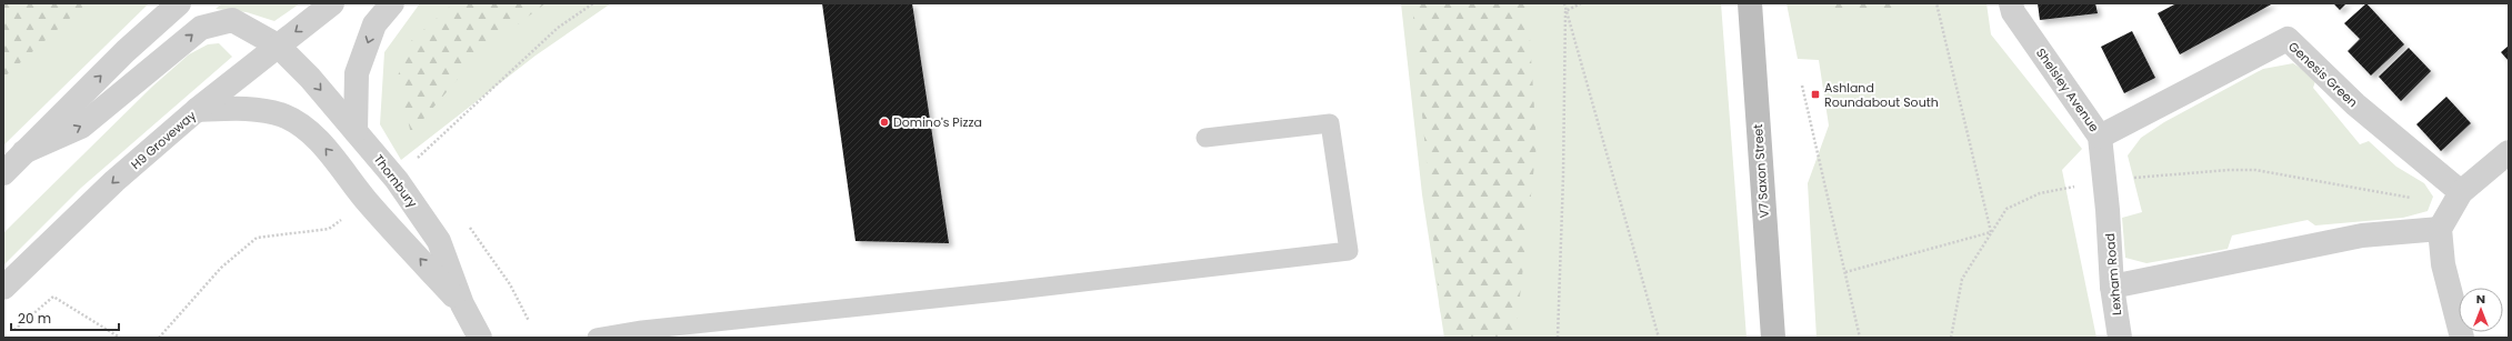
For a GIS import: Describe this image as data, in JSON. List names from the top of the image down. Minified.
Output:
{"streets":{"main road":["V7 Saxon Street"],"street":["Genesis Green","Shelsley Avenue","H9 Groveway","Thornbury","Lexham Road"]},"crossings":[["Genesis Green","Shelsley Avenue"],["Shelsley Avenue","Lexham Road"],["H9 Groveway","Thornbury"]],"places":{"transit":["Ashland Roundabout South"],"other":["Domino's Pizza"]},"scale_bar":"20 m","north":"top"}
